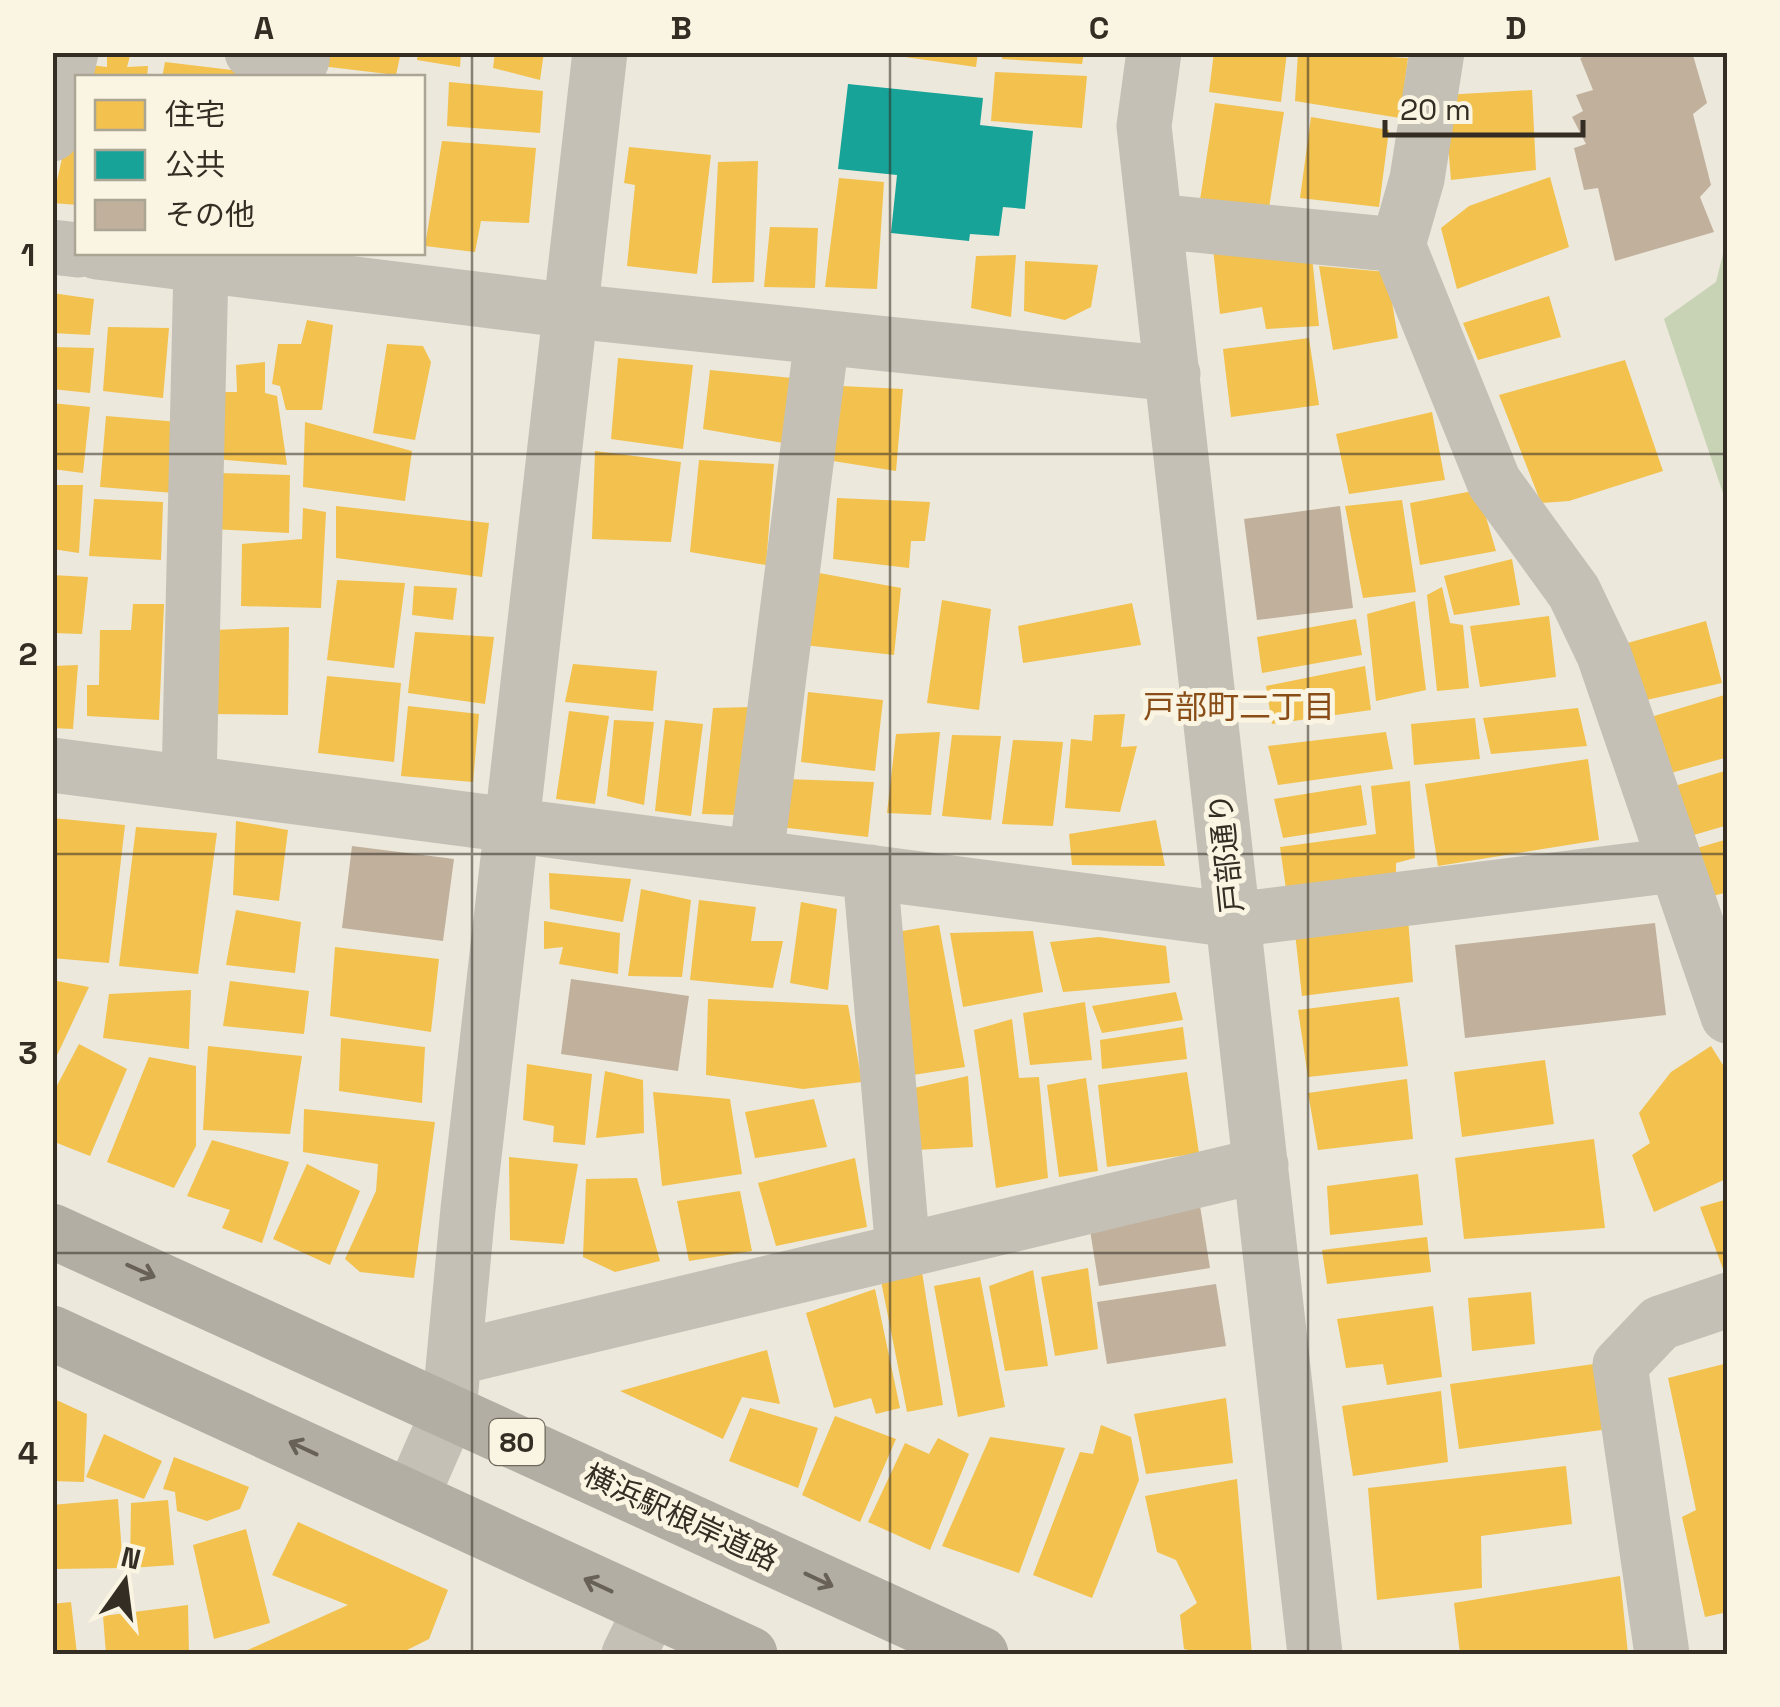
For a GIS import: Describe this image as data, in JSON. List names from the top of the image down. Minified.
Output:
{"streets":{"main road":["80","横浜駅根岸道路"],"street":["戸部通り"]},"districts":["戸部町二丁目"],"legend":["住宅","公共","その他"],"scale_bar":"20 m","north":"top","grid":{"columns":["A","B","C","D"],"rows":["1","2","3","4"]}}
